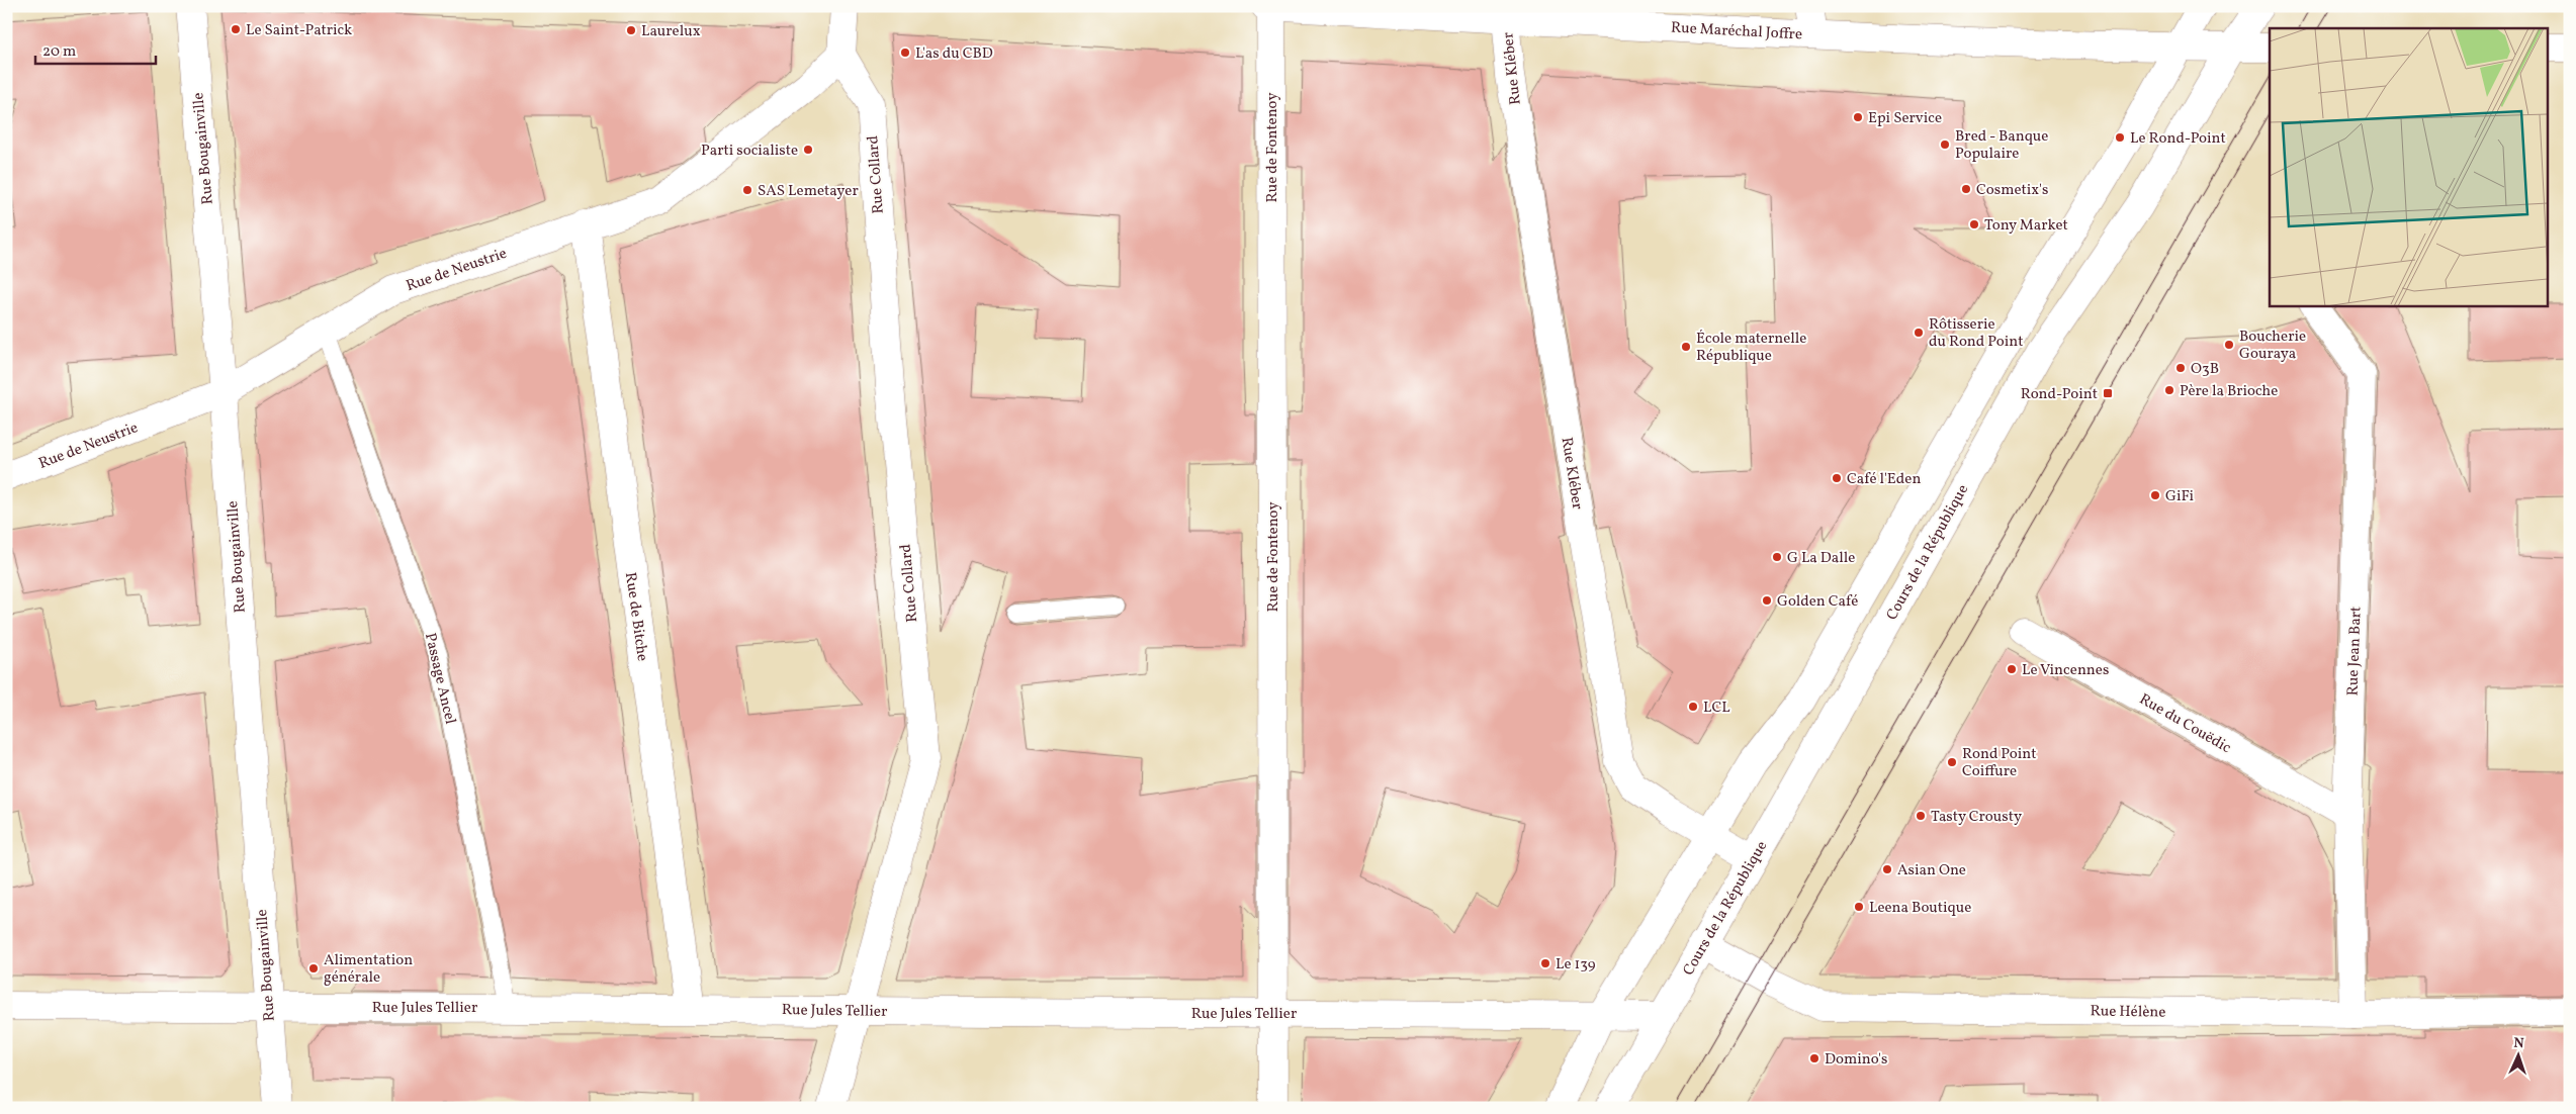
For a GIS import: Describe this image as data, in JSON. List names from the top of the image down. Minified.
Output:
{"streets":{"street":["Rue Maréchal Joffre","Rue Kléber","Rue de Fontenoy","Rue Bougainville","Rue Collard","Rue de Neustrie","Cours de la République","Rue de Bitche","Rue Jean Bart","Rue du Couëdic","Rue Jules Tellier","Rue Hélène"],"lane":["Passage Ancel"]},"crossings":[["Rue Maréchal Joffre","Rue Kléber"],["Rue Maréchal Joffre","Rue de Fontenoy"],["Rue Maréchal Joffre","Cours de la République"],["Rue Kléber","Cours de la République"],["Rue de Fontenoy","Rue Jules Tellier"],["Rue Bougainville","Rue de Neustrie"],["Rue Bougainville","Rue Jules Tellier"],["Rue Collard","Rue de Neustrie"],["Rue Collard","Rue Jules Tellier"],["Rue de Neustrie","Rue de Bitche"],["Rue de Neustrie","Passage Ancel"],["Cours de la République","Rue Jules Tellier"],["Cours de la République","Rue Hélène"],["Rue de Bitche","Rue Jules Tellier"],["Rue Jean Bart","Rue du Couëdic"],["Rue Jean Bart","Rue Hélène"],["Passage Ancel","Rue Jules Tellier"]],"places":{"other":["Le Saint-Patrick","Laurelux","L'as du CBD","Epi Service","Le Rond-Point","Bred - Banque Populaire","Parti socialiste","Cosmetix's","SAS Lemetayer","Tony Market","Rôtisserie du Rond Point","Boucherie Gouraya","École maternelle République","O3B","Père la Brioche","Café l'Eden","GiFi","G La Dalle","Golden Café","Le Vincennes","LCL","Rond Point Coiffure","Tasty Crousty","Asian One","Leena Boutique","Le 139","Alimentation générale","Domino's"],"transit":["Rond-Point"]},"scale_bar":"20 m","north":"top"}
